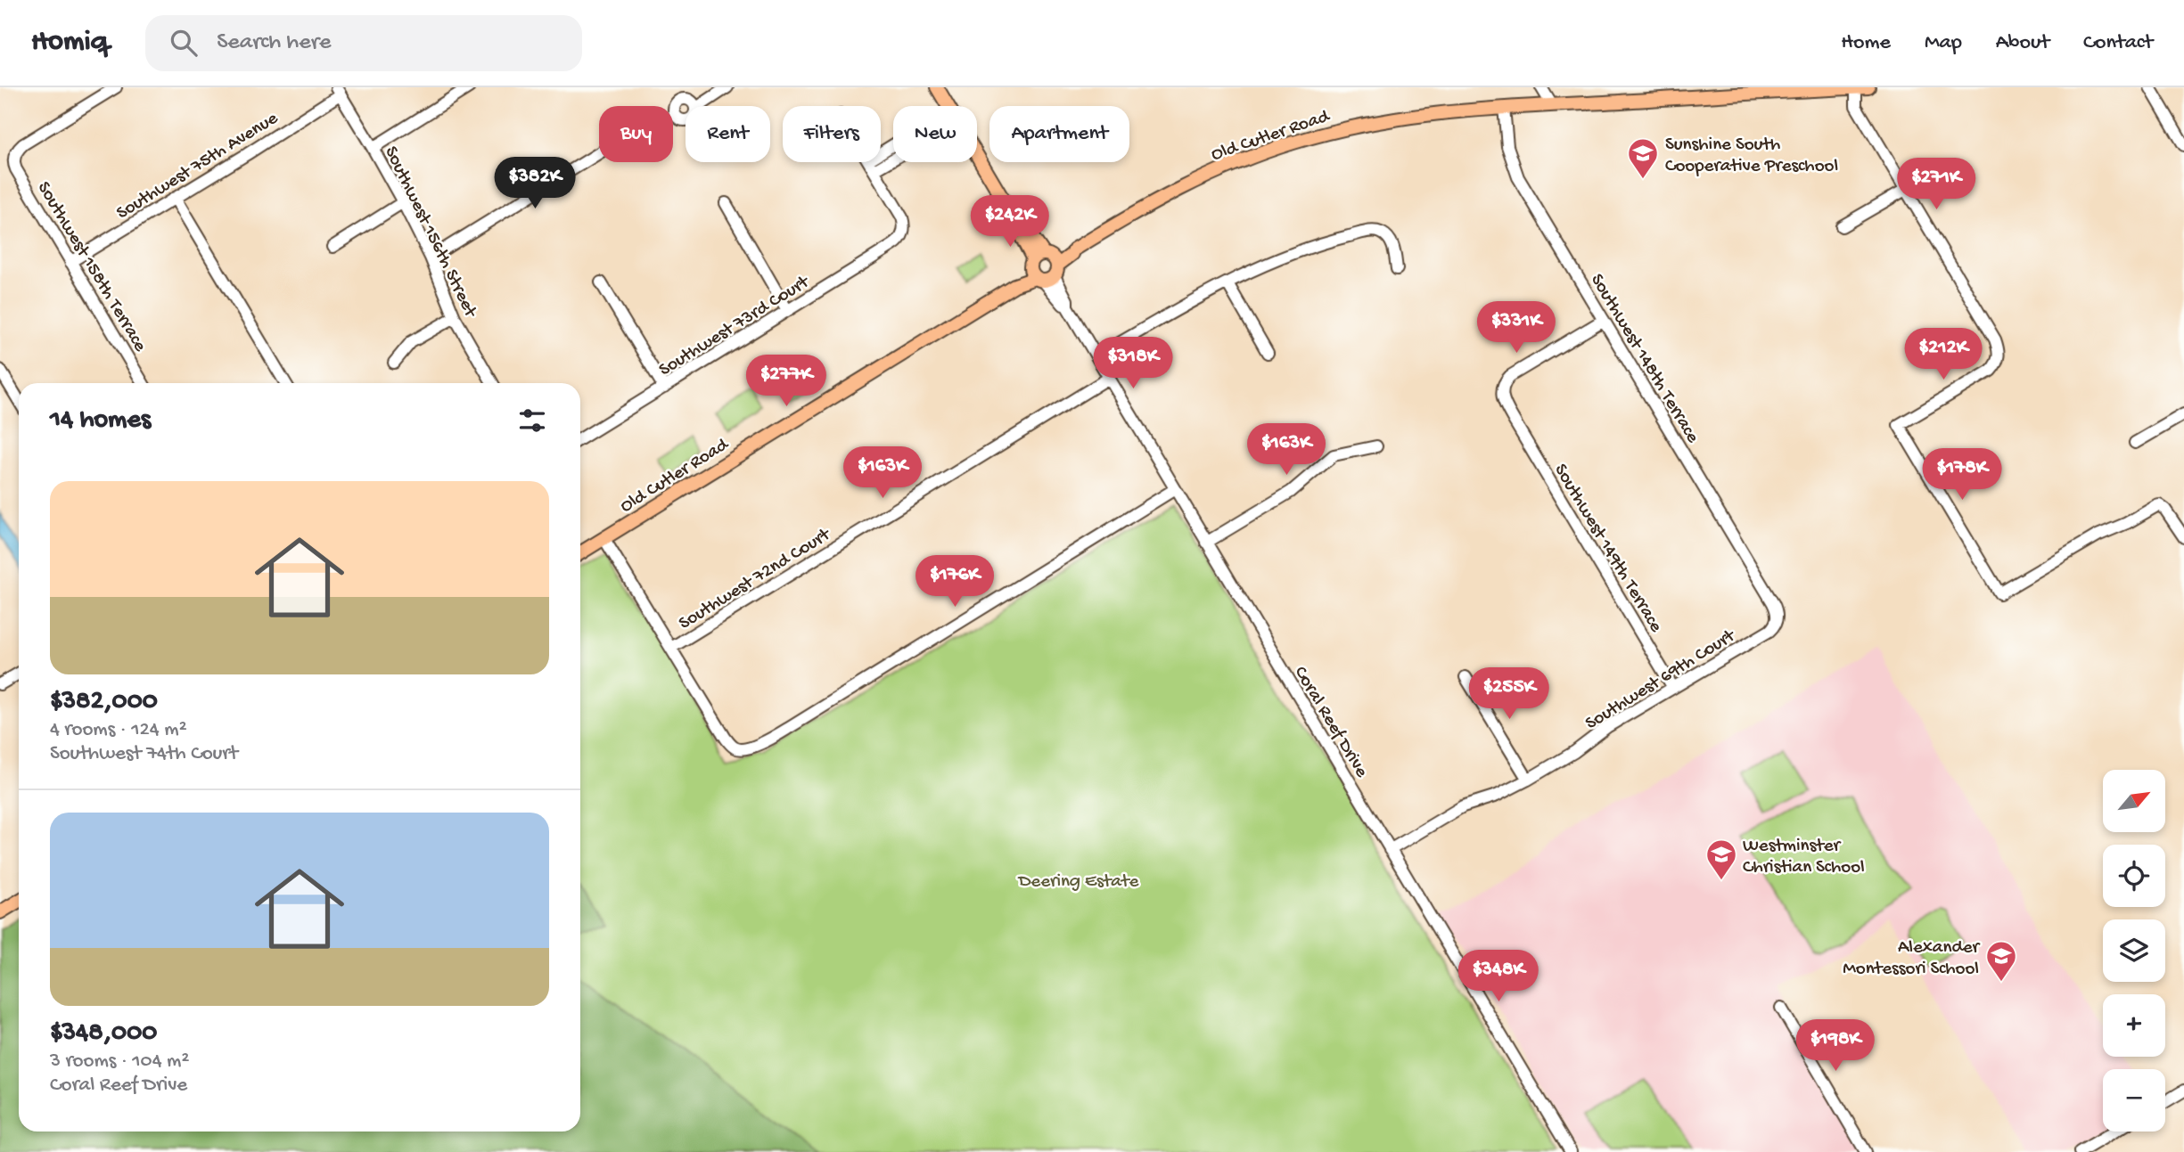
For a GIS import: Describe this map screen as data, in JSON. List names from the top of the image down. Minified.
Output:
{"streets":{"main road":["Old Cutler Road"],"street":["Southwest 75th Avenue","Southwest 156th Street","Southwest 158th Terrace","Southwest 73rd Court","Southwest 148th Terrace","Southwest 149th Terrace","Southwest 72nd Court","Southwest 69th Court","Coral Reef Drive"]},"crossings":[["Old Cutler Road","Southwest 148th Terrace"],["Old Cutler Road","Coral Reef Drive"],["Southwest 75th Avenue","Southwest 156th Street"],["Southwest 75th Avenue","Southwest 158th Terrace"],["Southwest 148th Terrace","Southwest 149th Terrace"],["Southwest 148th Terrace","Southwest 69th Court"],["Southwest 149th Terrace","Southwest 69th Court"],["Southwest 72nd Court","Coral Reef Drive"],["Southwest 69th Court","Coral Reef Drive"]],"parks":["Deering Estate"],"places":{"school or university":["Sunshine South Cooperative Preschool","Westminster Christian School","Alexander Montessori School"]},"north":"top right","page":{"header":"Homiq","search":"Search here","nav":["Home","Map","About","Contact"],"chip":["Buy","Rent","Filters","New","Apartment"],"price":["$382K","$271K","$242K","$331K","$212K","$318K","$277K","$163K","$163K","$178K","$176K","$255K","$348K","$198K"],"heading":"14 homes","list":[{"name":"$382,000","note":"4 rooms · 124 m² · Southwest 74th Court"},{"name":"$348,000","note":"3 rooms · 104 m² · Coral Reef Drive"}],"map_buttons":["+","−"]}}
